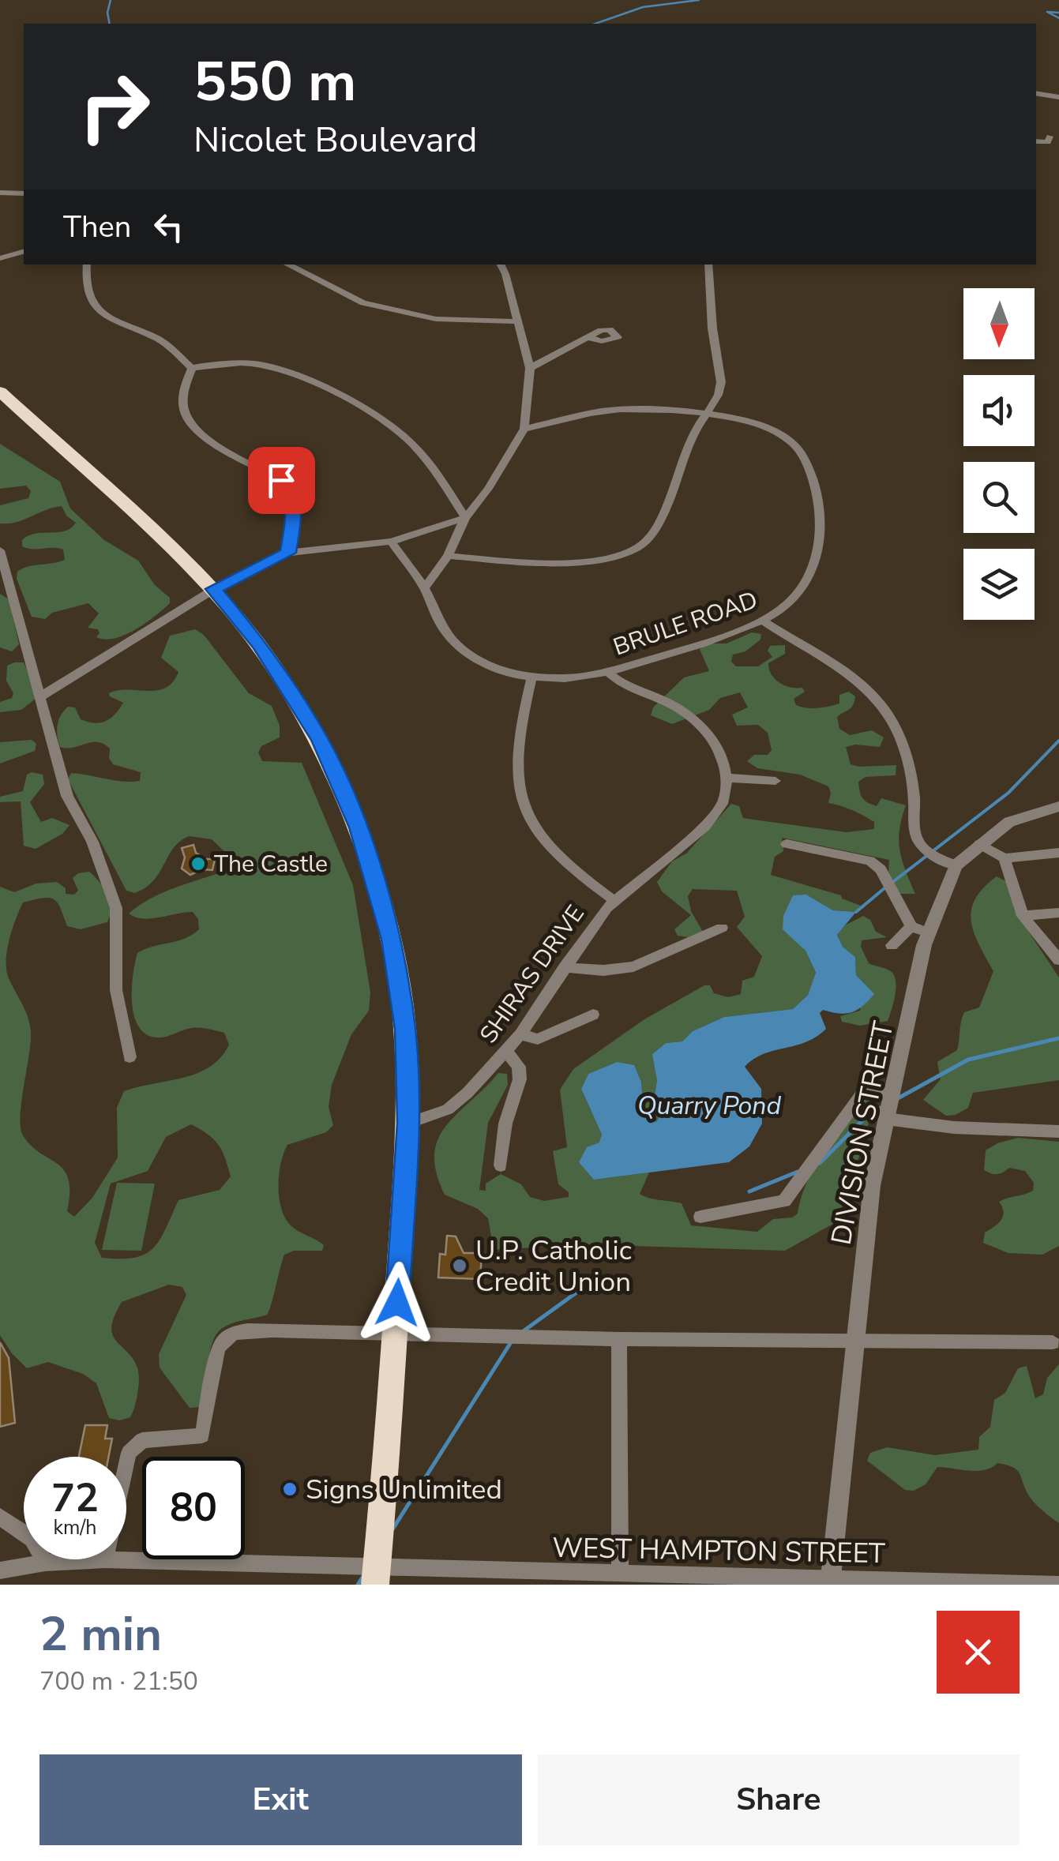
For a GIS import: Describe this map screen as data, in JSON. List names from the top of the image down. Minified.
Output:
{"streets":{"street":["BRULE ROAD","SHIRAS DRIVE","DIVISION STREET","WEST HAMPTON STREET"]},"crossings":[["BRULE ROAD","SHIRAS DRIVE"],["DIVISION STREET","WEST HAMPTON STREET"]],"water":["Quarry Pond"],"places":["The Castle","U.P. Catholic Credit Union","Signs Unlimited"],"north":"bottom","page":{"turn":["550 m","Nicolet Boulevard"],"then":"Then","speed":"72 km/h","limit":"80","heading":["2 min","700 m · 21:50"],"buttons":["Exit","Share"]}}
